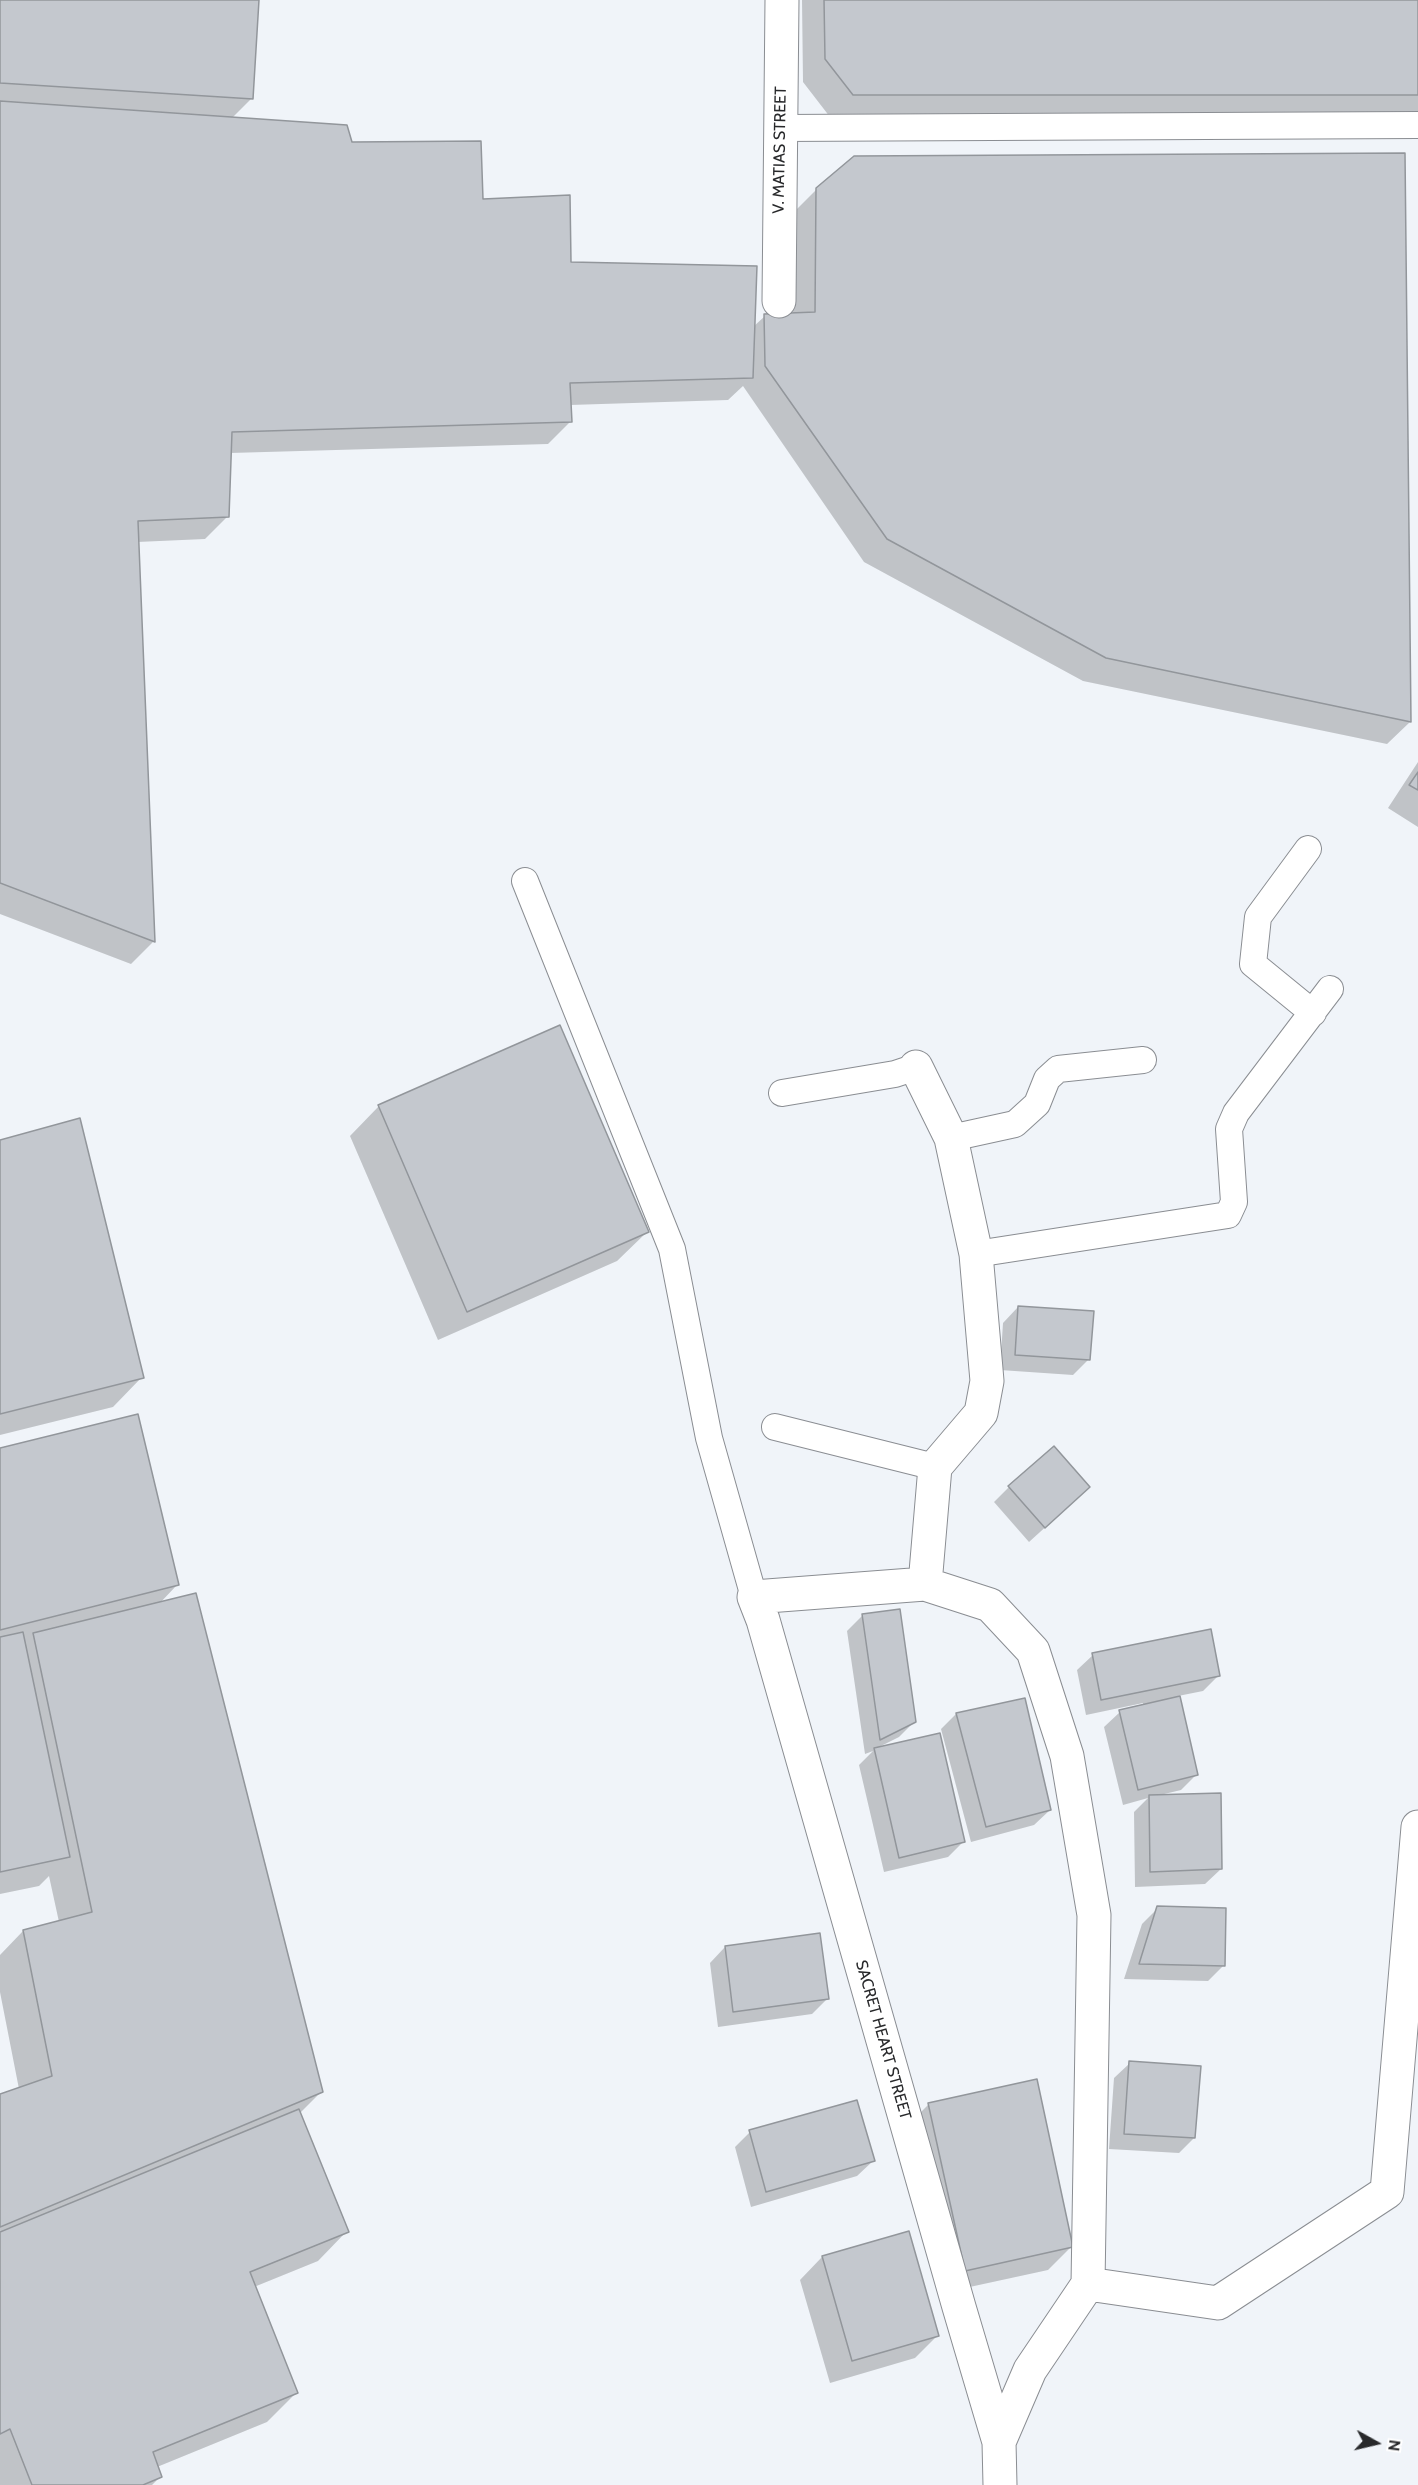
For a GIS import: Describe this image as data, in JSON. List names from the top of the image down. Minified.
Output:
{"streets":{"street":["V. MATIAS STREET","SACRET HEART STREET"]},"north":"right"}
